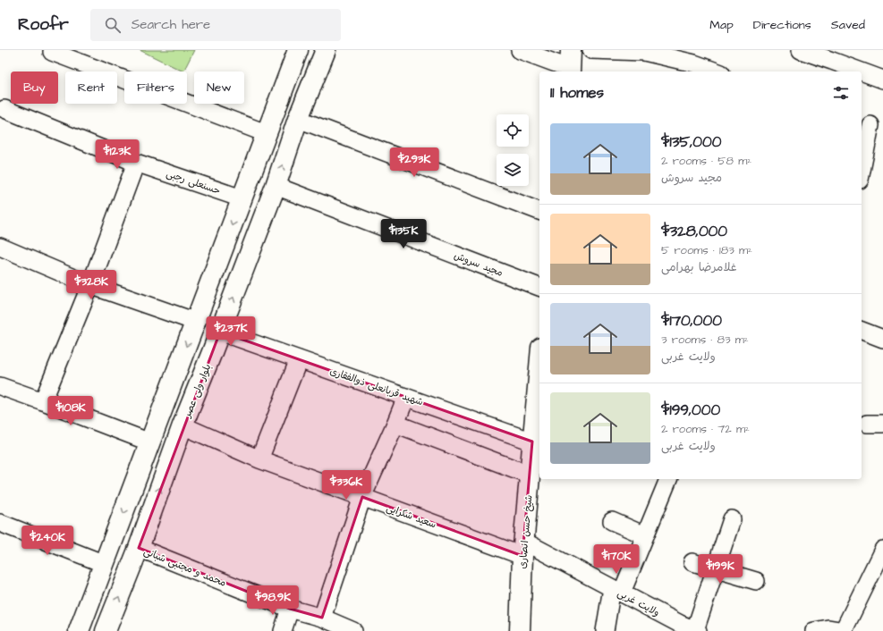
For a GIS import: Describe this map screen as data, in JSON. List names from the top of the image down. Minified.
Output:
{"streets":{"main road":["بلوار ولی عصر","شیخ حسن انصاری"],"street":["حسنعلی رجبی","مجید سروش","شهید قربانعلی ذوالفقاری","سعید شکرایی","محمد و مجتبی شبانی","ولایت غربی"]},"crossings":[["مجید سروش","بلوار ولی عصر"],["شهید قربانعلی ذوالفقاری","بلوار ولی عصر"],["شهید قربانعلی ذوالفقاری","شیخ حسن انصاری"],["بلوار ولی عصر","سعید شکرایی"],["بلوار ولی عصر","محمد و مجتبی شبانی"],["سعید شکرایی","شیخ حسن انصاری"],["سعید شکرایی","ولایت غربی"],["شیخ حسن انصاری","ولایت غربی"]],"page":{"header":"Roofr","search":"Search here","nav":["Map","Directions","Saved"],"chip":["Buy","Rent","Filters","New"],"heading":"11 homes","list":[{"name":"$135,000","note":"2 rooms · 58 m² · مجید سروش"},{"name":"$328,000","note":"5 rooms · 183 m² · غلامرضا بهرامی"},{"name":"$170,000","note":"3 rooms · 83 m² · ولایت غربی"},{"name":"$199,000","note":"2 rooms · 72 m² · ولایت غربی"}],"price":["$123K","$293K","$135K","$328K","$237K","$108K","$336K","$240K","$170K","$199K","$98.9K"]}}
